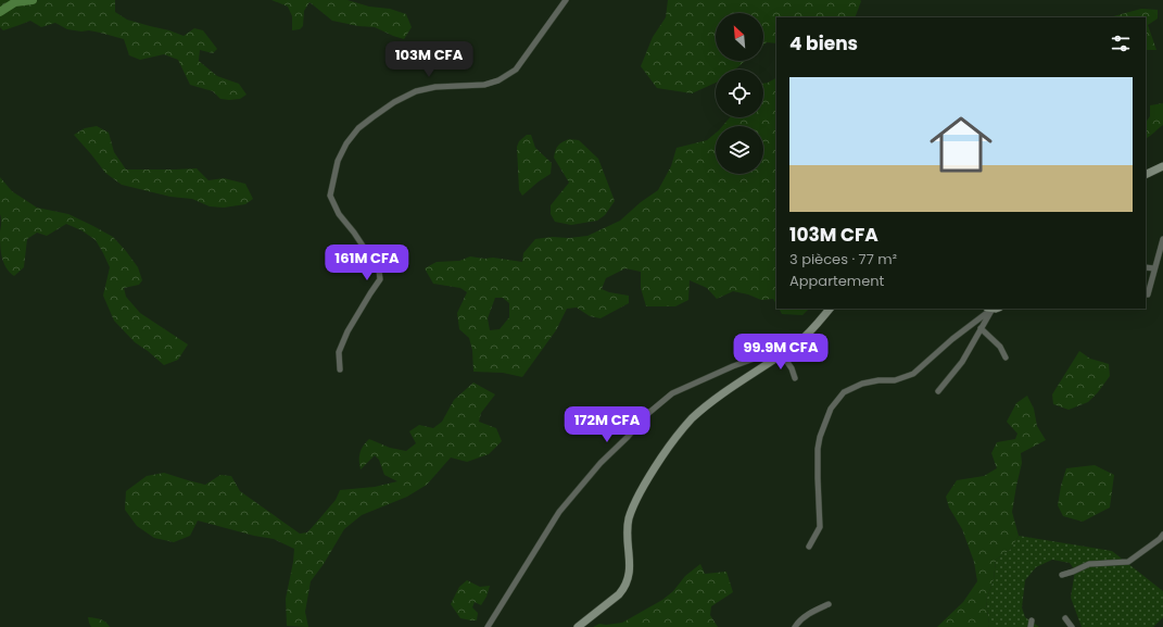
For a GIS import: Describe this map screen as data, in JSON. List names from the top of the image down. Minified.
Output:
{"north":"top left","page":{"heading":"4 biens","price":["103M CFA","161M CFA","99.9M CFA","172M CFA"],"list":[{"name":"103M CFA","note":"3 pièces · 77 m² · Appartement"}]}}
